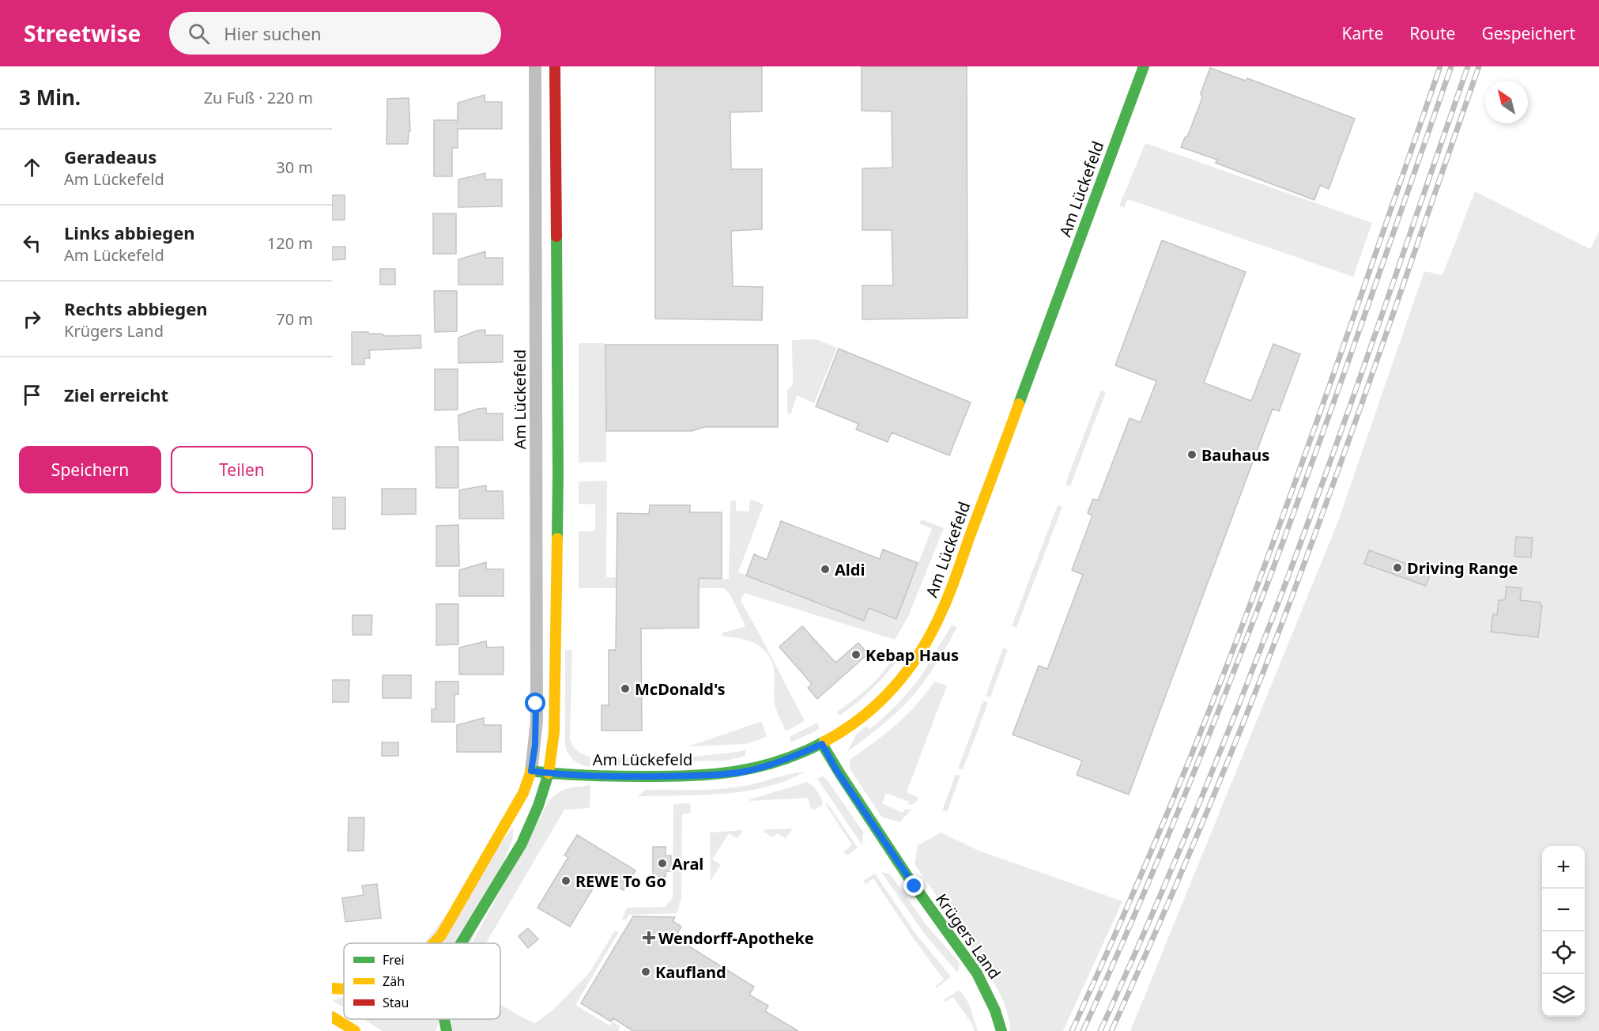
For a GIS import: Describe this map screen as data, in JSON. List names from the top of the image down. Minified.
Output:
{"streets":{"main road":["Am Lückefeld","Krügers Land"]},"crossings":[["Am Lückefeld","Krügers Land"]],"places":{"other":["Bauhaus","Driving Range","Aldi","Kebap Haus","McDonald's","Aral","REWE To Go","Kaufland"],"health":["Wendorff-Apotheke"]},"legend":["Frei","Zäh","Stau"],"north":"top left","page":{"header":"Streetwise","search":"Hier suchen","nav":["Karte","Route","Gespeichert"],"heading":["3 Min.","Zu Fuß · 220 m"],"list":[["Geradeaus","Am Lückefeld","30 m"],["Links abbiegen","Am Lückefeld","120 m"],["Rechts abbiegen","Krügers Land","70 m"],"Ziel erreicht"],"buttons":["Speichern","Teilen"],"map_buttons":["+","−"]}}
